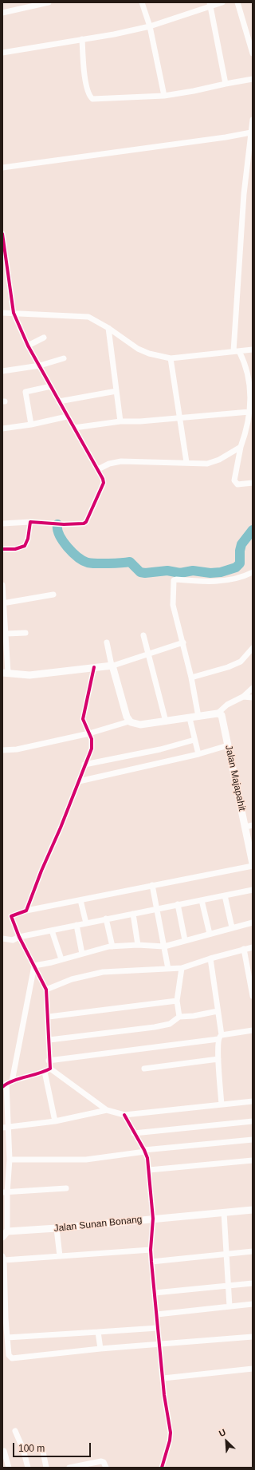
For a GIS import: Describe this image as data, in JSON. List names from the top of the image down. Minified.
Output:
{"streets":{"street":["Jalan Majapahit","Jalan Sunan Bonang"]},"scale_bar":"100 m","north":"top left"}
